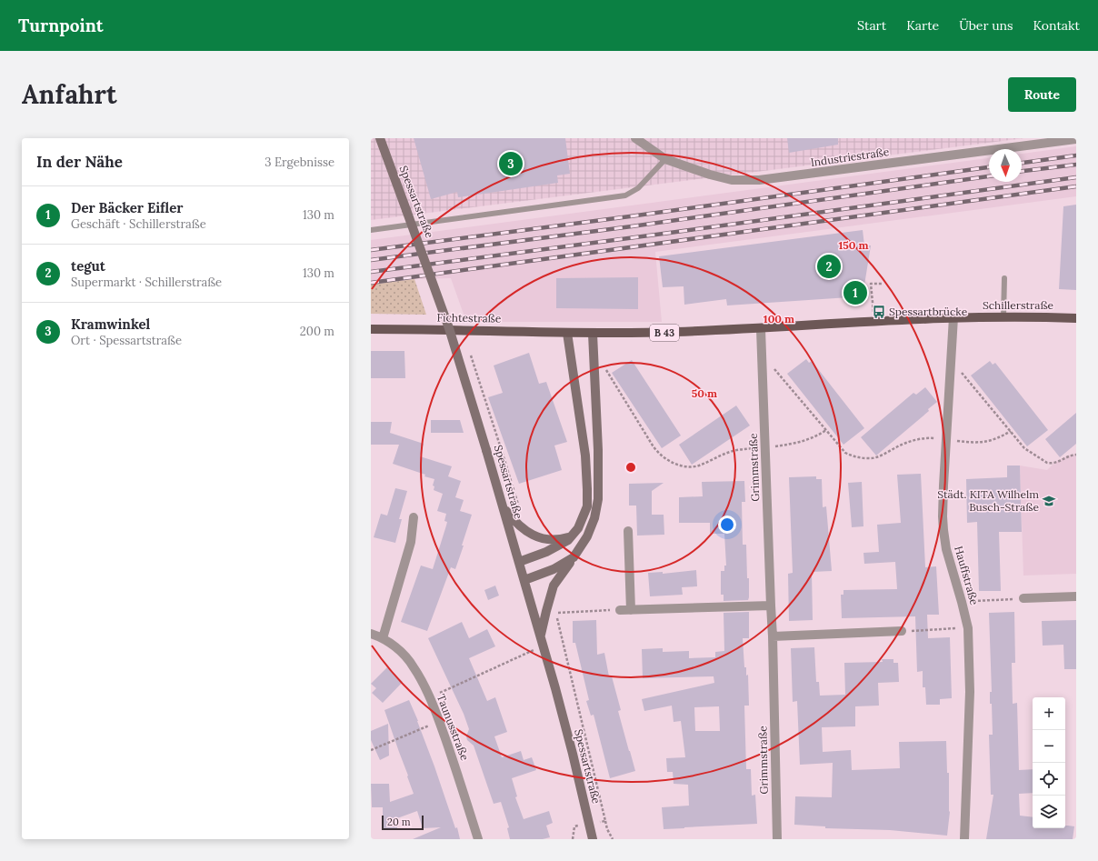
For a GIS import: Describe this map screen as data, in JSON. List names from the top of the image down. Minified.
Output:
{"streets":{"main road":["Spessartstraße","Schillerstraße","Fichtestraße","B 43"],"street":["Industriestraße","Grimmstraße","Hauffstraße","Taunusstraße"]},"crossings":[["Schillerstraße","Fichtestraße"],["Schillerstraße","Grimmstraße"],["Schillerstraße","Hauffstraße"]],"places":{"bus stop":["Spessartbrücke"],"school or university":["Städt. KITA Wilhelm Busch-Straße"]},"scale_bar":"20 m","north":"bottom","page":{"header":"Turnpoint","nav":["Start","Karte","Über uns","Kontakt"],"buttons":"Route","title":"Anfahrt","heading":["In der Nähe","3 Ergebnisse"],"pins":["3","2","1"],"list":[{"mark":"1","name":"Der Bäcker Eifler","note":"Geschäft · Schillerstraße","value":"130 m"},{"mark":"2","name":"tegut","note":"Supermarkt · Schillerstraße","value":"130 m"},{"mark":"3","name":"Kramwinkel","note":"Ort · Spessartstraße","value":"200 m"}],"map_buttons":["+","−"],"scale":"20 m"},"rings":["150 m","100 m","50 m"]}
